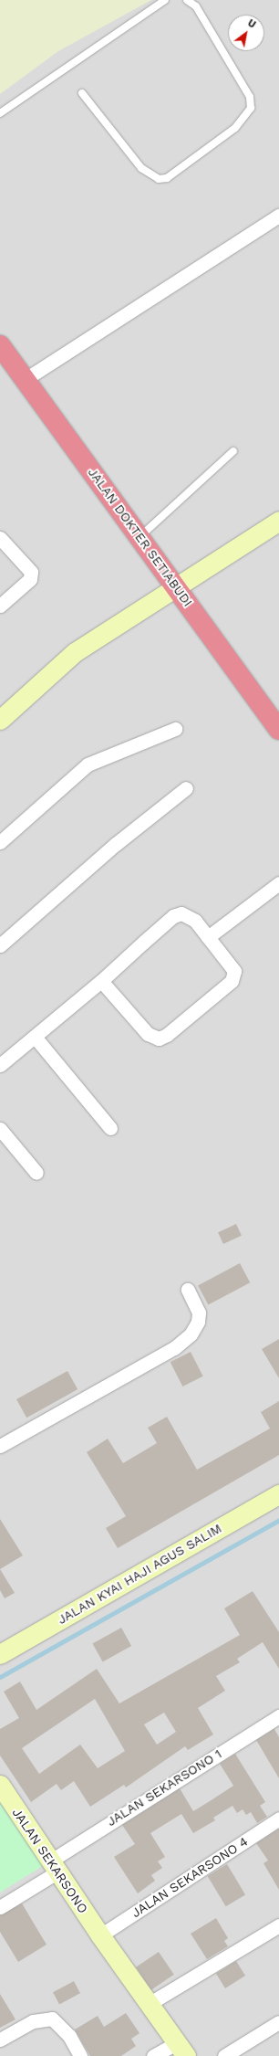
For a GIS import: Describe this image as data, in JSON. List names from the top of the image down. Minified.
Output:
{"streets":{"highway":["JALAN DOKTER SETIABUDI"],"street":["JALAN KYAI HAJI AGUS SALIM","JALAN SEKARSONO 1","JALAN SEKARSONO","JALAN SEKARSONO 4"]},"crossings":[["JALAN SEKARSONO 1","JALAN SEKARSONO"],["JALAN SEKARSONO","JALAN SEKARSONO 4"]],"north":"top right"}
